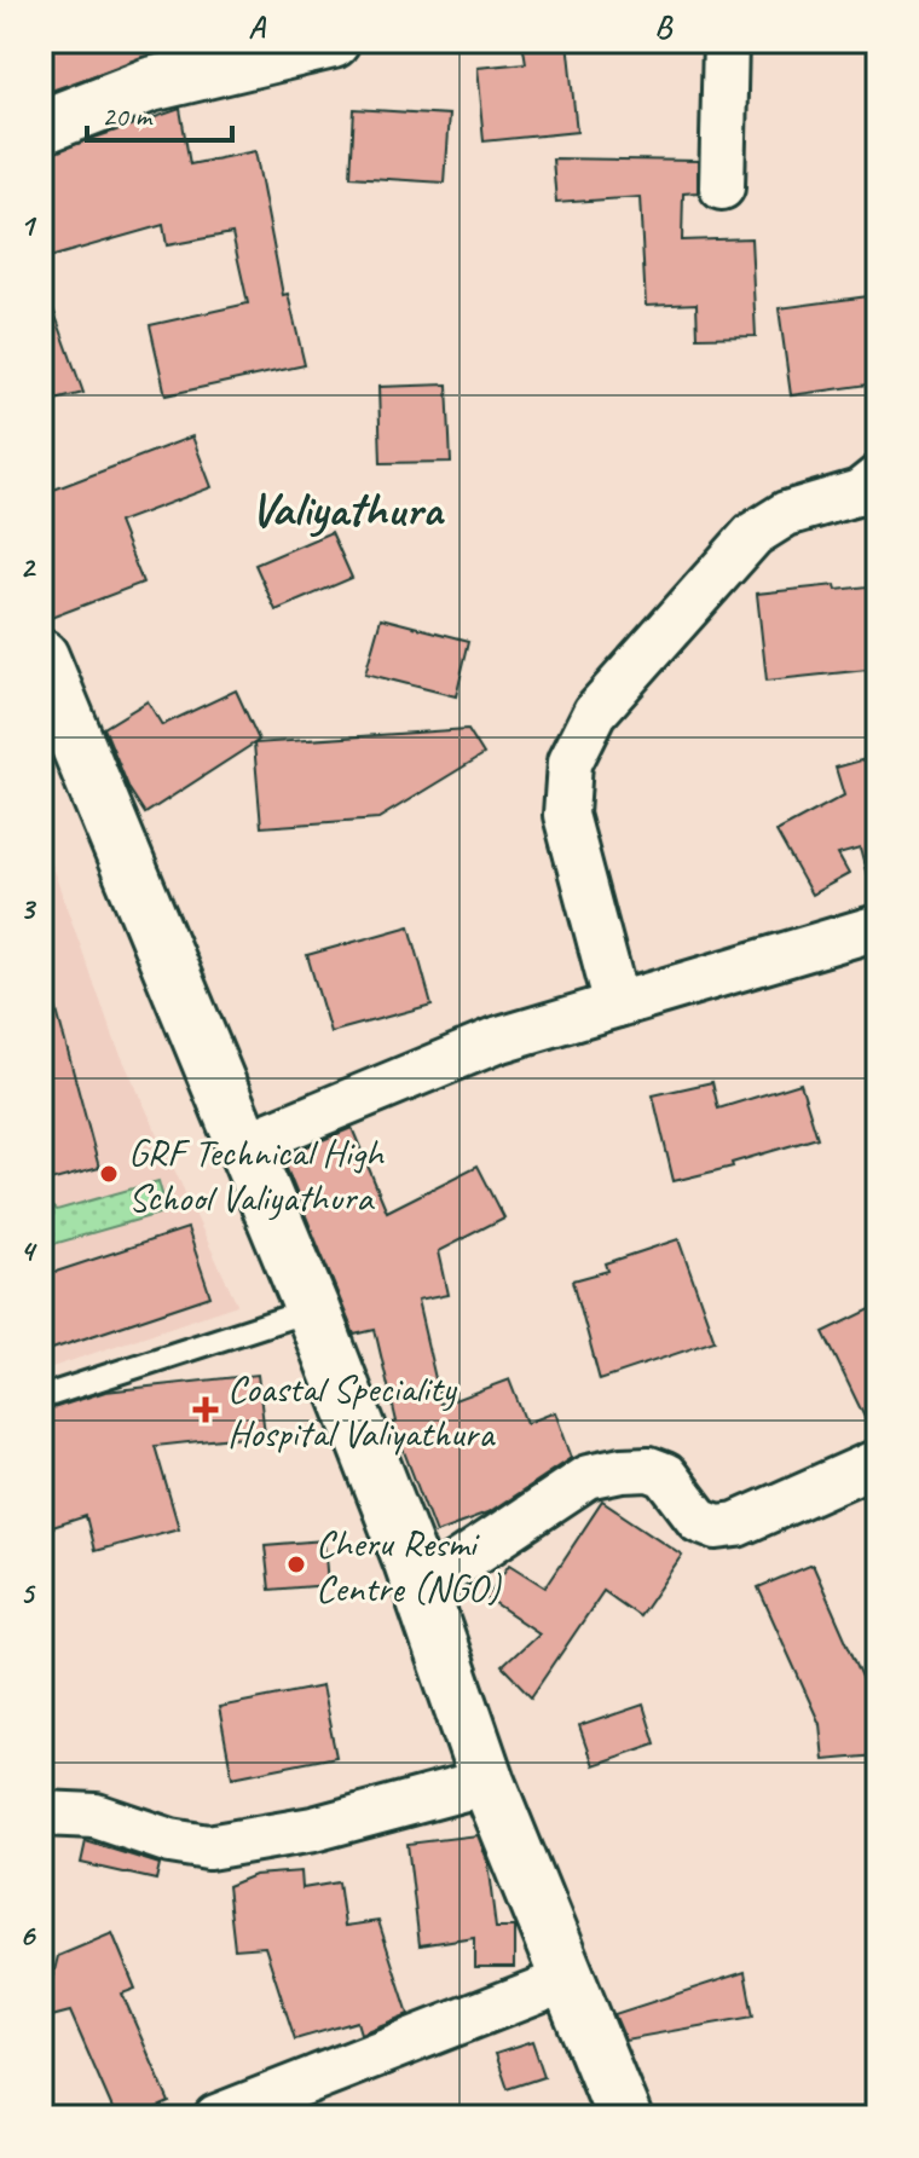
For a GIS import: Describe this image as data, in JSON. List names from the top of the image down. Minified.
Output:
{"districts":["Valiyathura"],"places":{"other":["GRF Technical High School Valiyathura","Cheru Resmi Centre (NGO)"],"health":["Coastal Speciality Hospital Valiyathura"]},"scale_bar":"20 m","grid":{"columns":["A","B"],"rows":["1","2","3","4","5","6"]}}
